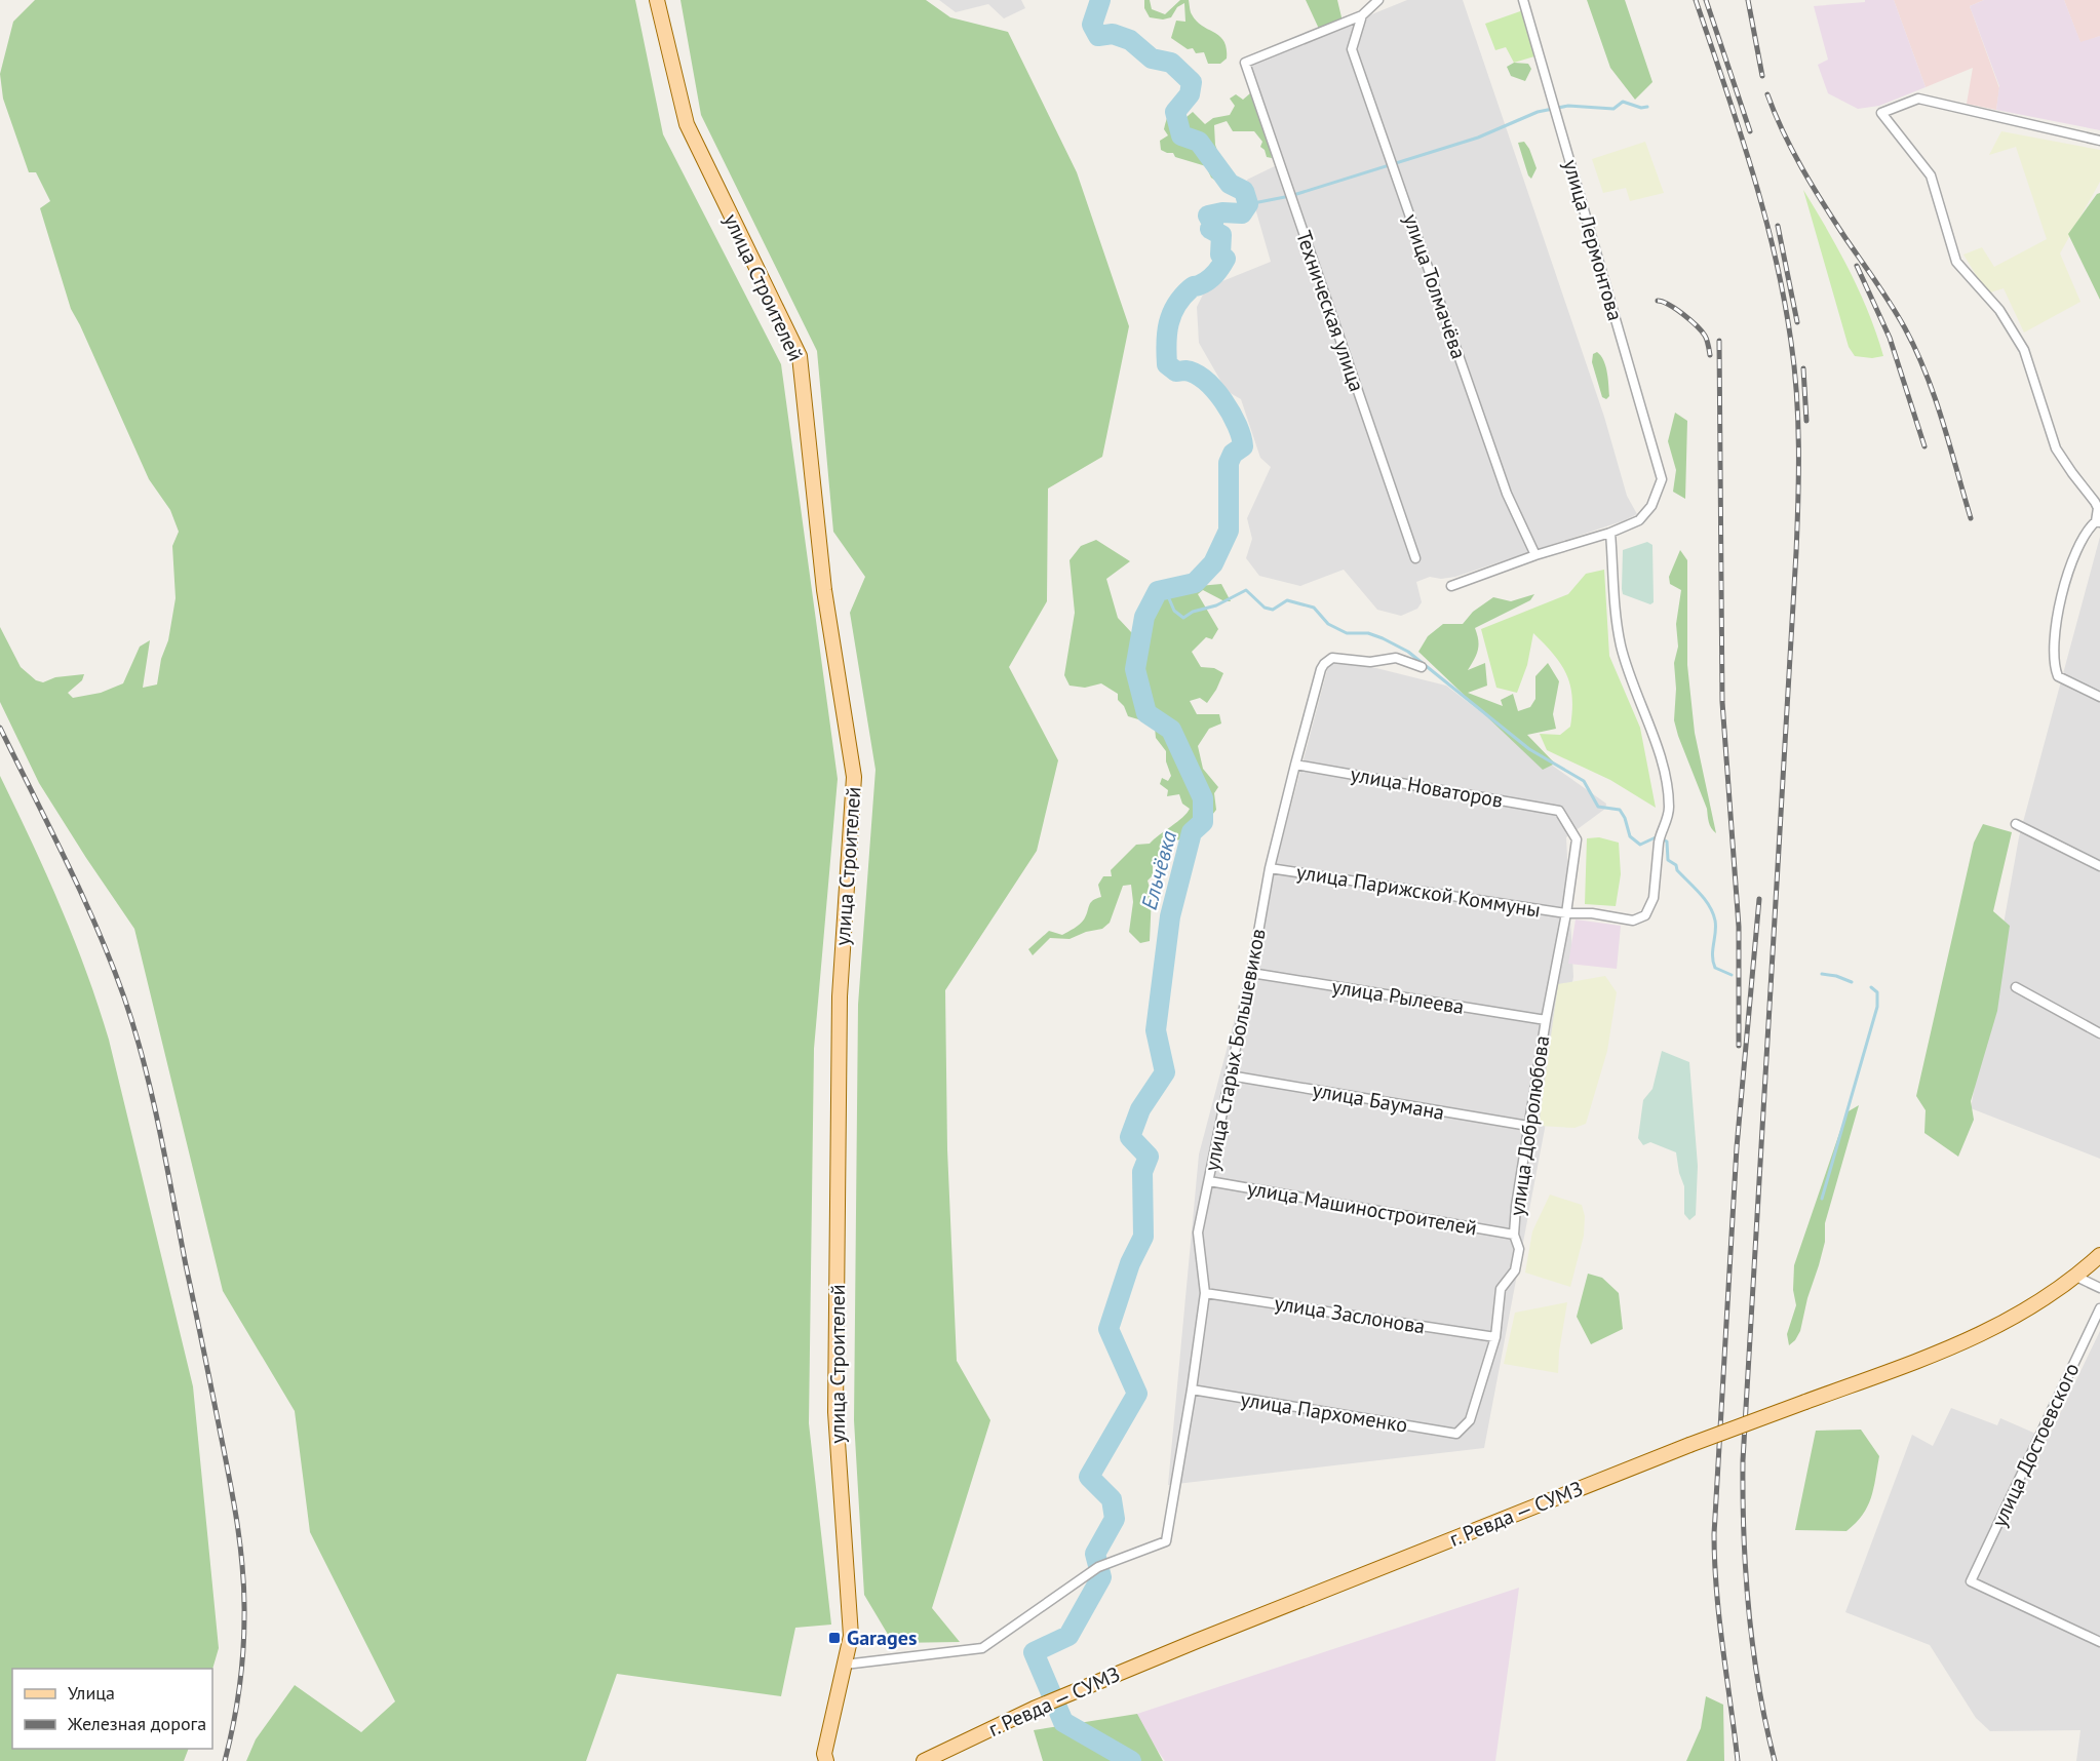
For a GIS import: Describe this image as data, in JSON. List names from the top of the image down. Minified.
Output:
{"streets":{"main road":["улица Строителей","г. Ревда — СУМЗ"],"street":["улица Лермонтова","улица Толмачёва","Техническая улица","улица Новаторов","улица Парижской Коммуны","улица Рылеева","улица Старых Большевиков","улица Баумана","улица Добролюбова","улица Машиностроителей","улица Заслонова","улица Пархоменко","улица Достоевского"]},"crossings":[["улица Лермонтова","улица Парижской Коммуны"],["улица Толмачёва","Техническая улица"],["улица Строителей","улица Старых Большевиков"],["улица Новаторов","улица Старых Большевиков"],["улица Новаторов","улица Добролюбова"],["улица Парижской Коммуны","улица Старых Большевиков"],["улица Парижской Коммуны","улица Добролюбова"],["улица Рылеева","улица Старых Большевиков"],["улица Рылеева","улица Добролюбова"],["улица Старых Большевиков","улица Баумана"],["улица Старых Большевиков","улица Машиностроителей"],["улица Старых Большевиков","улица Заслонова"],["улица Старых Большевиков","улица Пархоменко"],["улица Баумана","улица Добролюбова"],["улица Добролюбова","улица Машиностроителей"],["улица Добролюбова","улица Заслонова"],["улица Добролюбова","улица Пархоменко"]],"water":["Ельчёвка"],"places":{"transit":["Garages"]},"legend":["Улица","Железная дорога"]}
